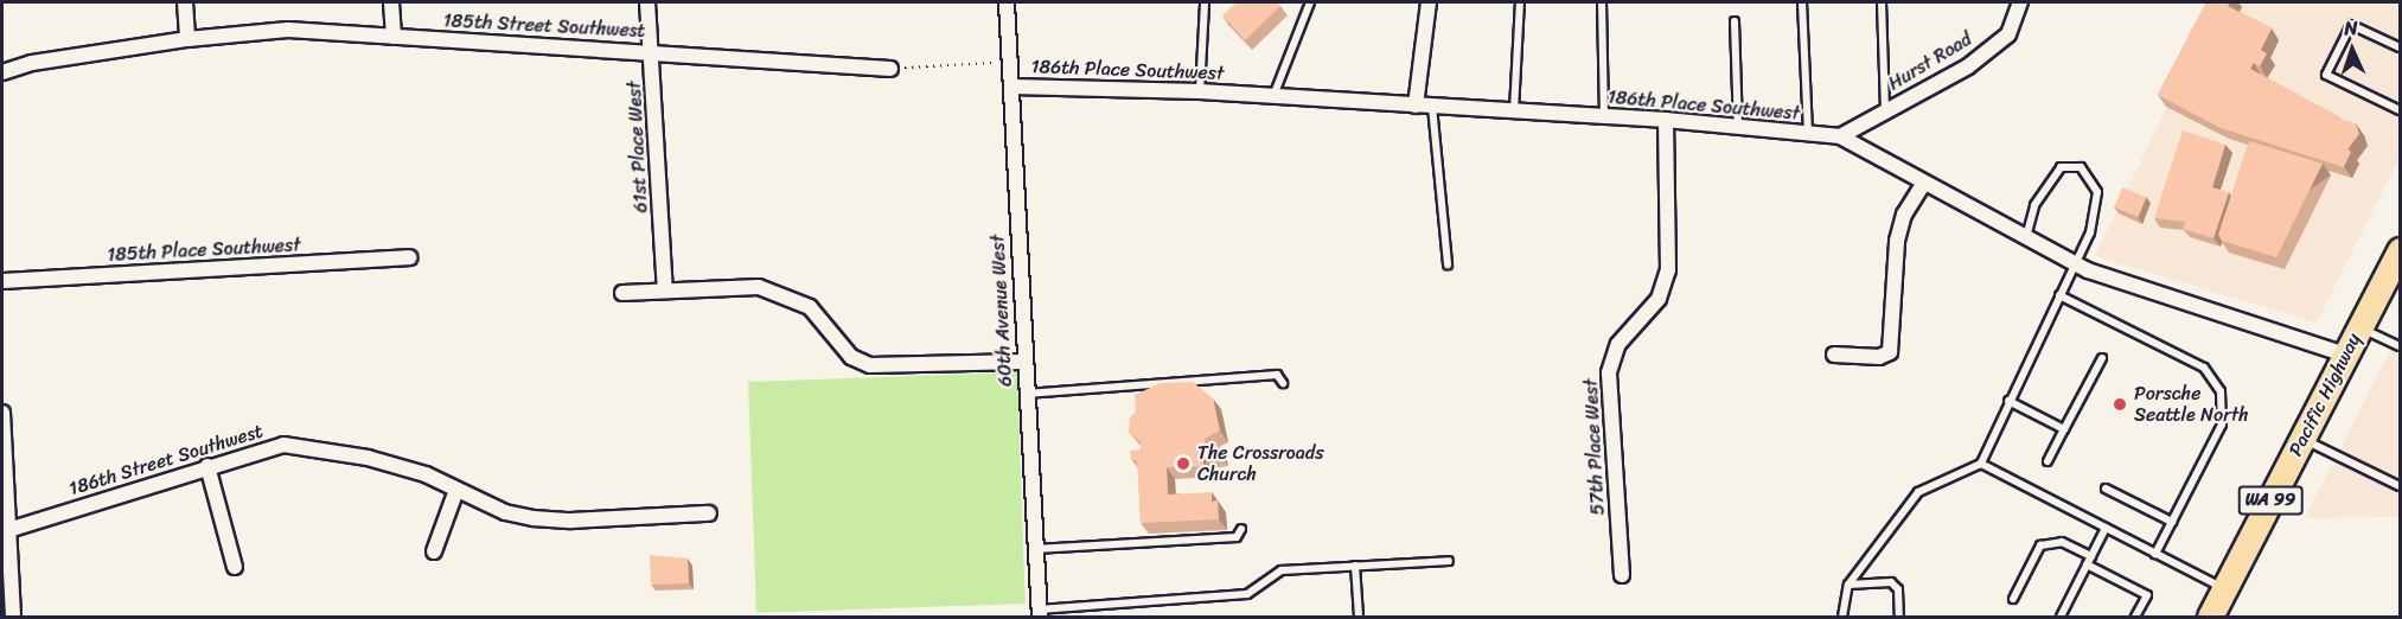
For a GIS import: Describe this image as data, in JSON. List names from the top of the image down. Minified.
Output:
{"streets":{"highway":["Pacific Highway","WA 99"],"street":["185th Street Southwest","Hurst Road","186th Place Southwest","61st Place West","185th Place Southwest","60th Avenue West","57th Place West","186th Street Southwest"]},"crossings":[["185th Street Southwest","61st Place West"],["Hurst Road","186th Place Southwest"],["186th Place Southwest","60th Avenue West"],["186th Place Southwest","Pacific Highway"],["186th Place Southwest","57th Place West"]],"places":["Porsche Seattle North","The Crossroads Church"],"north":"top"}
